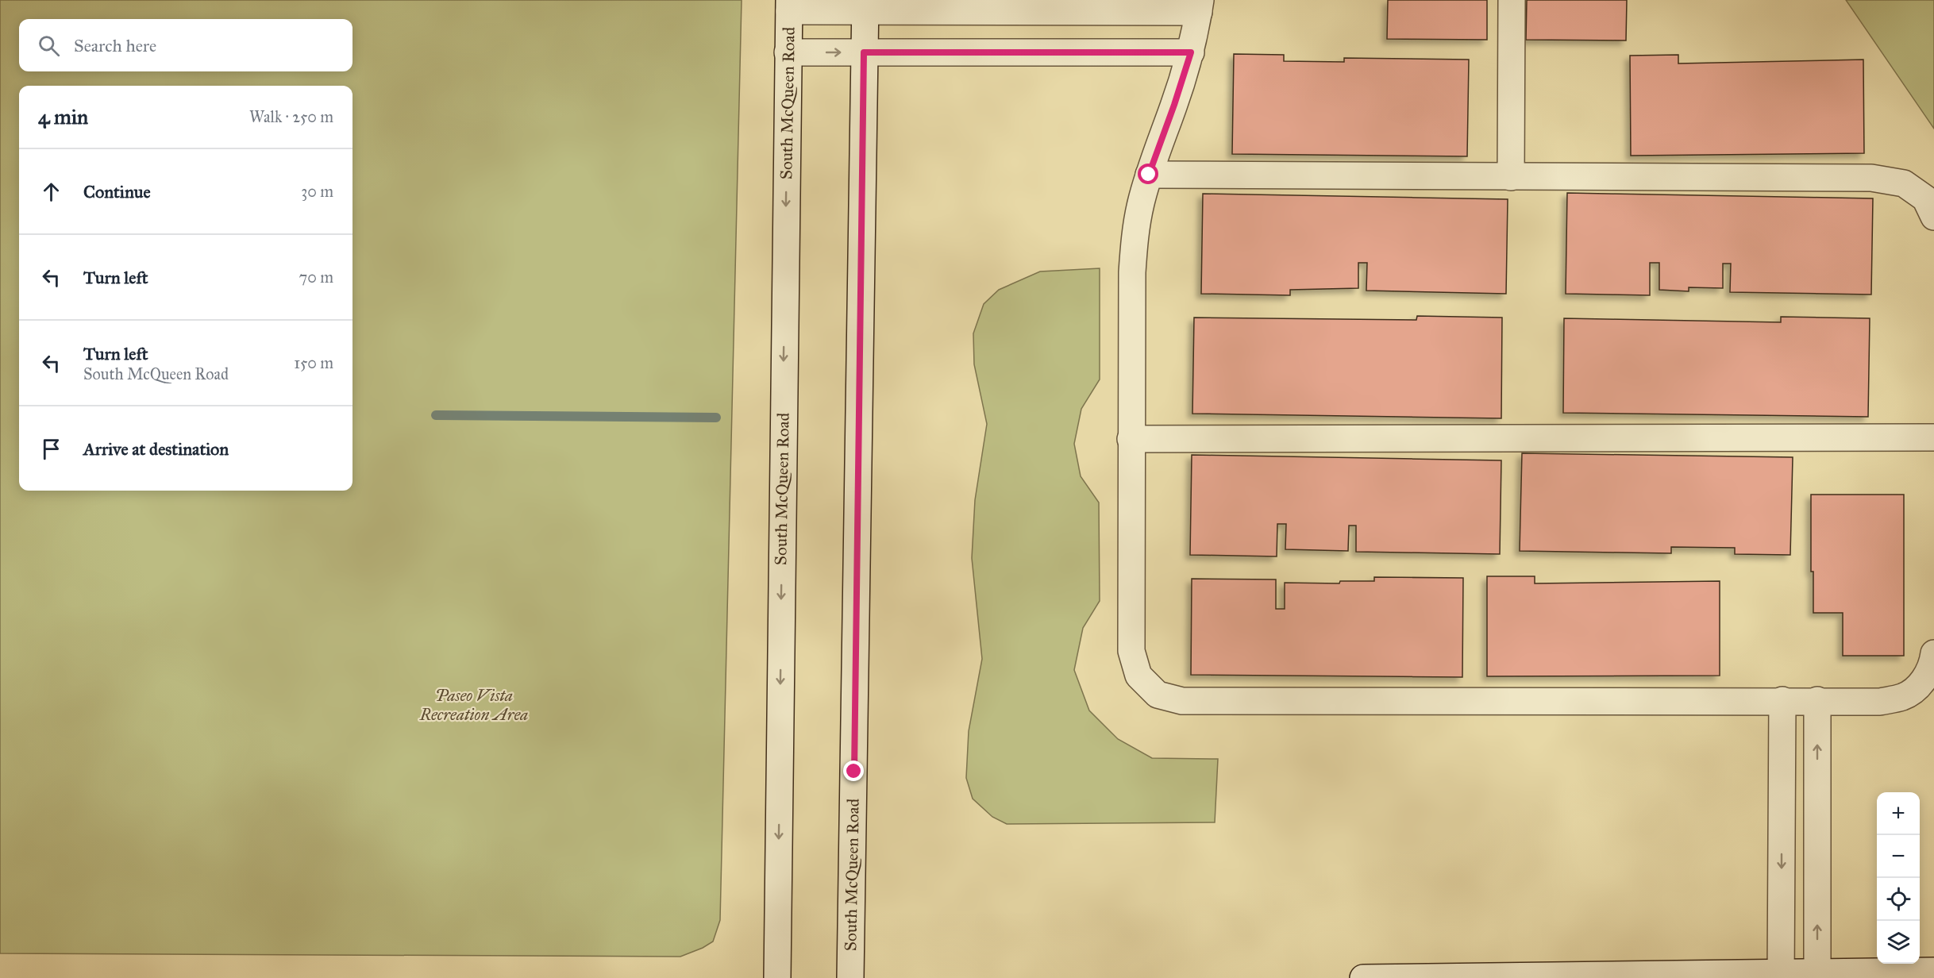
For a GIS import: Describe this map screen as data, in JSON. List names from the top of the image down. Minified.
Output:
{"streets":{"street":["South McQueen Road"]},"parks":["Paseo Vista Recreation Area"],"page":{"search":"Search here","heading":["4 min","Walk · 250 m"],"list":[["Continue","30 m"],["Turn left","70 m"],["Turn left","South McQueen Road","150 m"],"Arrive at destination"],"map_buttons":["+","−"]}}
